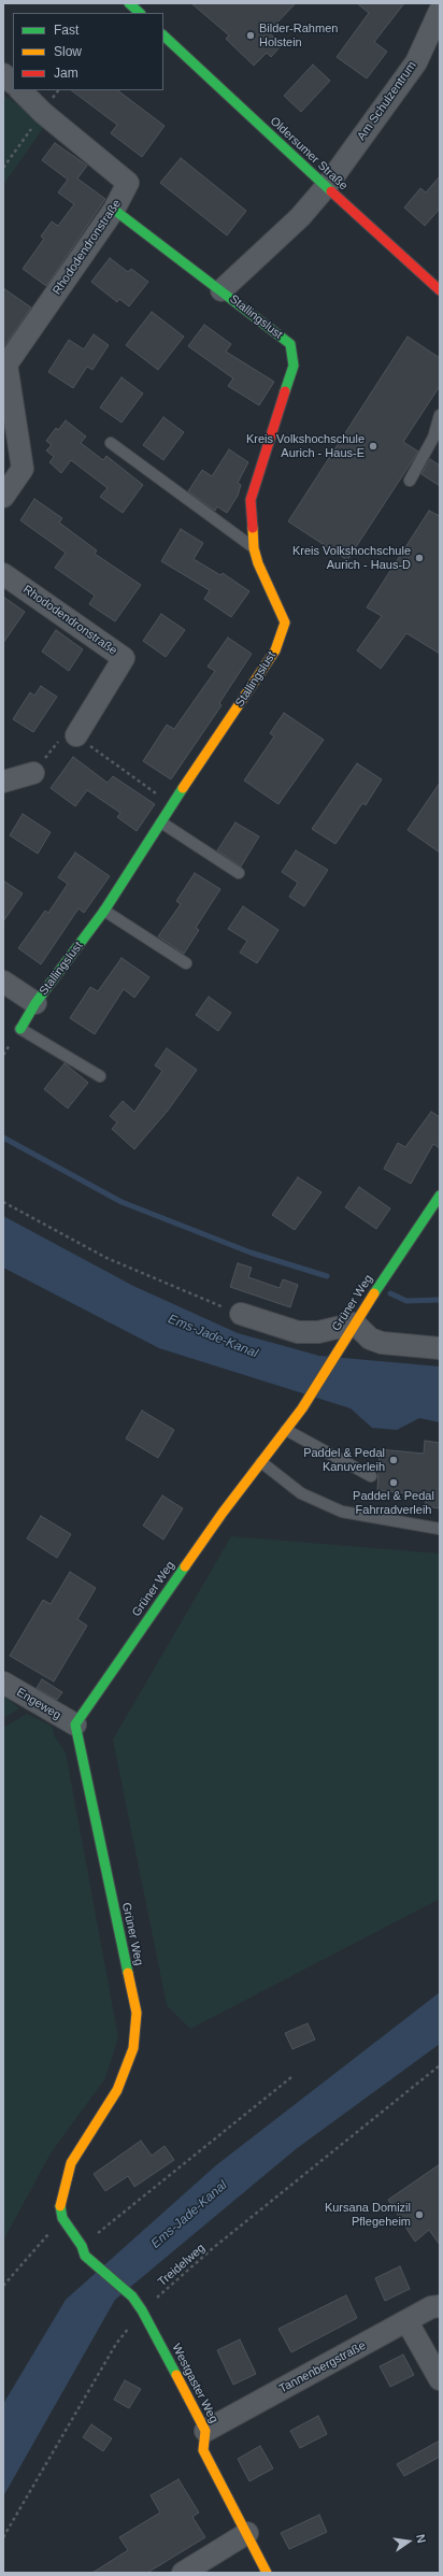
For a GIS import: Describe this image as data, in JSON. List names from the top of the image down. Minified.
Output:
{"streets":{"street":["Am Schulzentrum","Oldersumer Straße","Rhododendronstraße","Stallingslust","Grüner Weg","Engeweg","Tannenbergstraße","Westgaster Weg"],"path":["Treidelweg"]},"crossings":[["Am Schulzentrum","Oldersumer Straße"],["Am Schulzentrum","Stallingslust"],["Oldersumer Straße","Stallingslust"],["Rhododendronstraße","Stallingslust"],["Grüner Weg","Engeweg"],["Grüner Weg","Westgaster Weg"],["Treidelweg","Westgaster Weg"],["Tannenbergstraße","Westgaster Weg"]],"water":["Ems-Jade-Kanal"],"places":["Bilder-Rahmen Holstein","Kreis Volkshochschule Aurich - Haus-E","Kreis Volkshochschule Aurich - Haus-D","Paddel & Pedal Kanuverleih","Paddel & Pedal Fahrradverleih","Kursana Domizil Pflegeheim"],"legend":["Fast","Slow","Jam"],"north":"right"}
